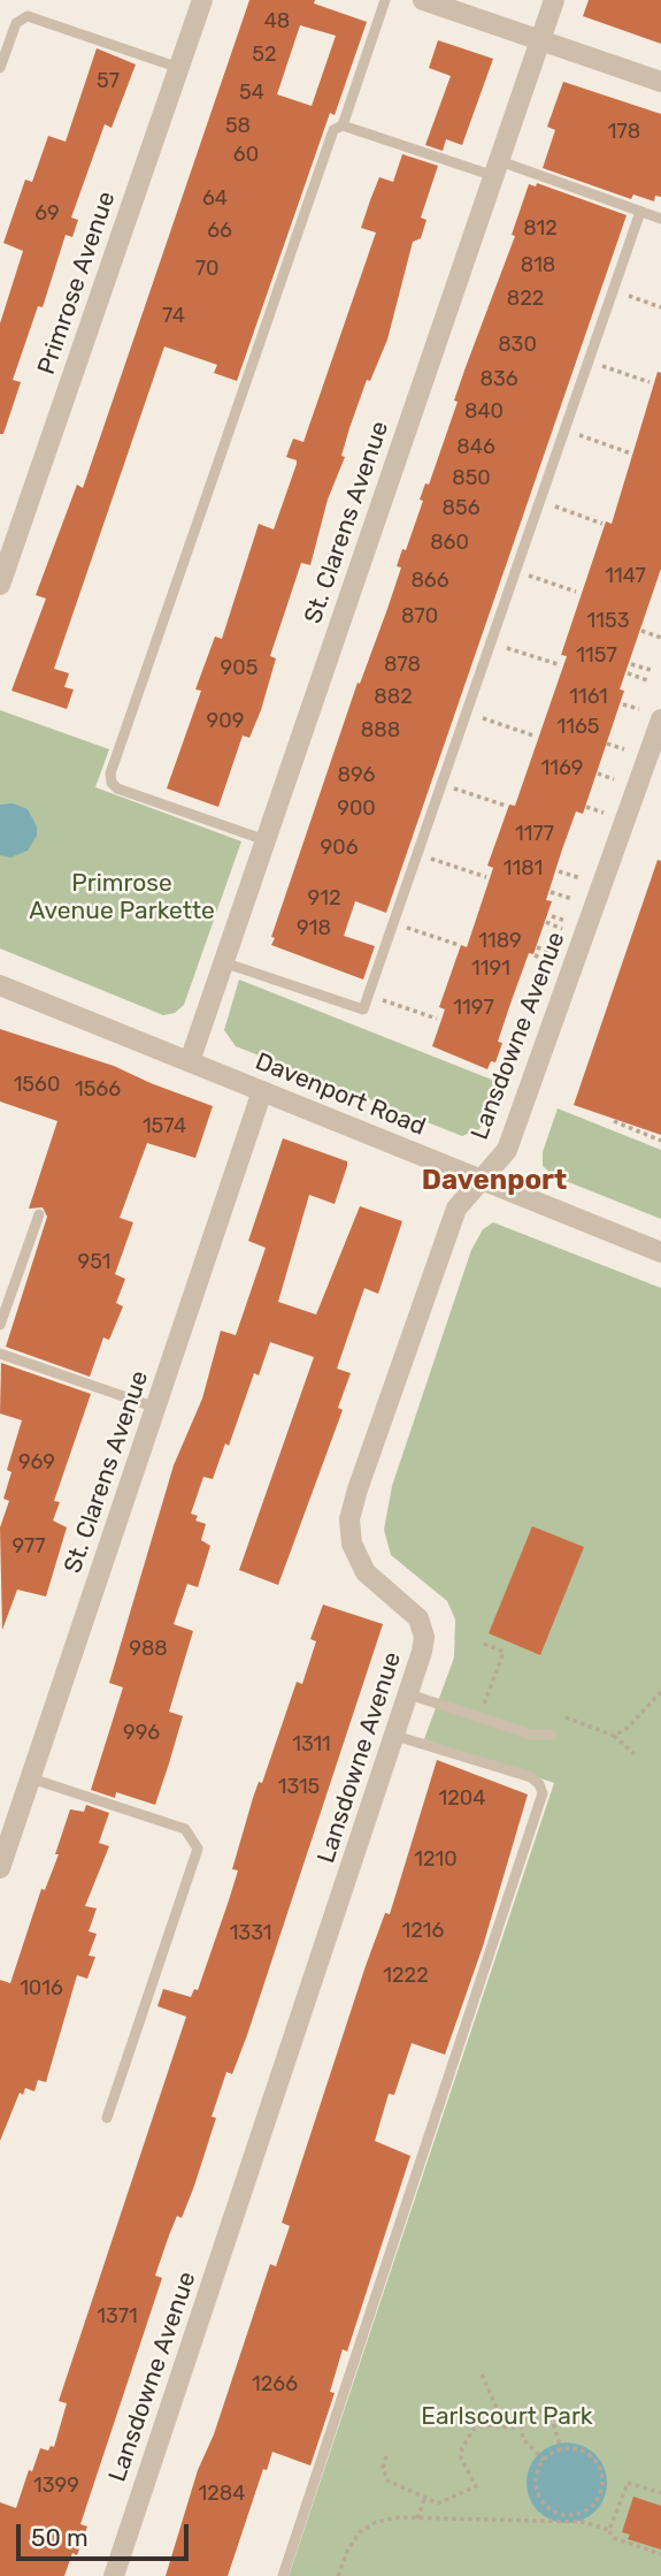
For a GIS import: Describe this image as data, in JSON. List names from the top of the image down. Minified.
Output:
{"streets":{"street":["Primrose Avenue","St. Clarens Avenue","Lansdowne Avenue","Davenport Road"]},"crossings":[["St. Clarens Avenue","Davenport Road"],["Lansdowne Avenue","Davenport Road"]],"districts":["Davenport"],"parks":["Primrose Avenue Parkette","Earlscourt Park"],"house_numbers":["48","52","57","54","58","178","60","64","69","812","66","818","70","822","74","830","836","840","846","850","856","860","1147","866","870","1153","1157","878","905","882","1161","909","1165","888","1169","896","900","1177","906","1181","912","918","1189","1191","1197","1560","1566","1574","951","969","977","988","996","1311","1315","1204","1210","1216","1331","1222","1016","1371","1266","1399","1284"],"scale_bar":"50 m"}
